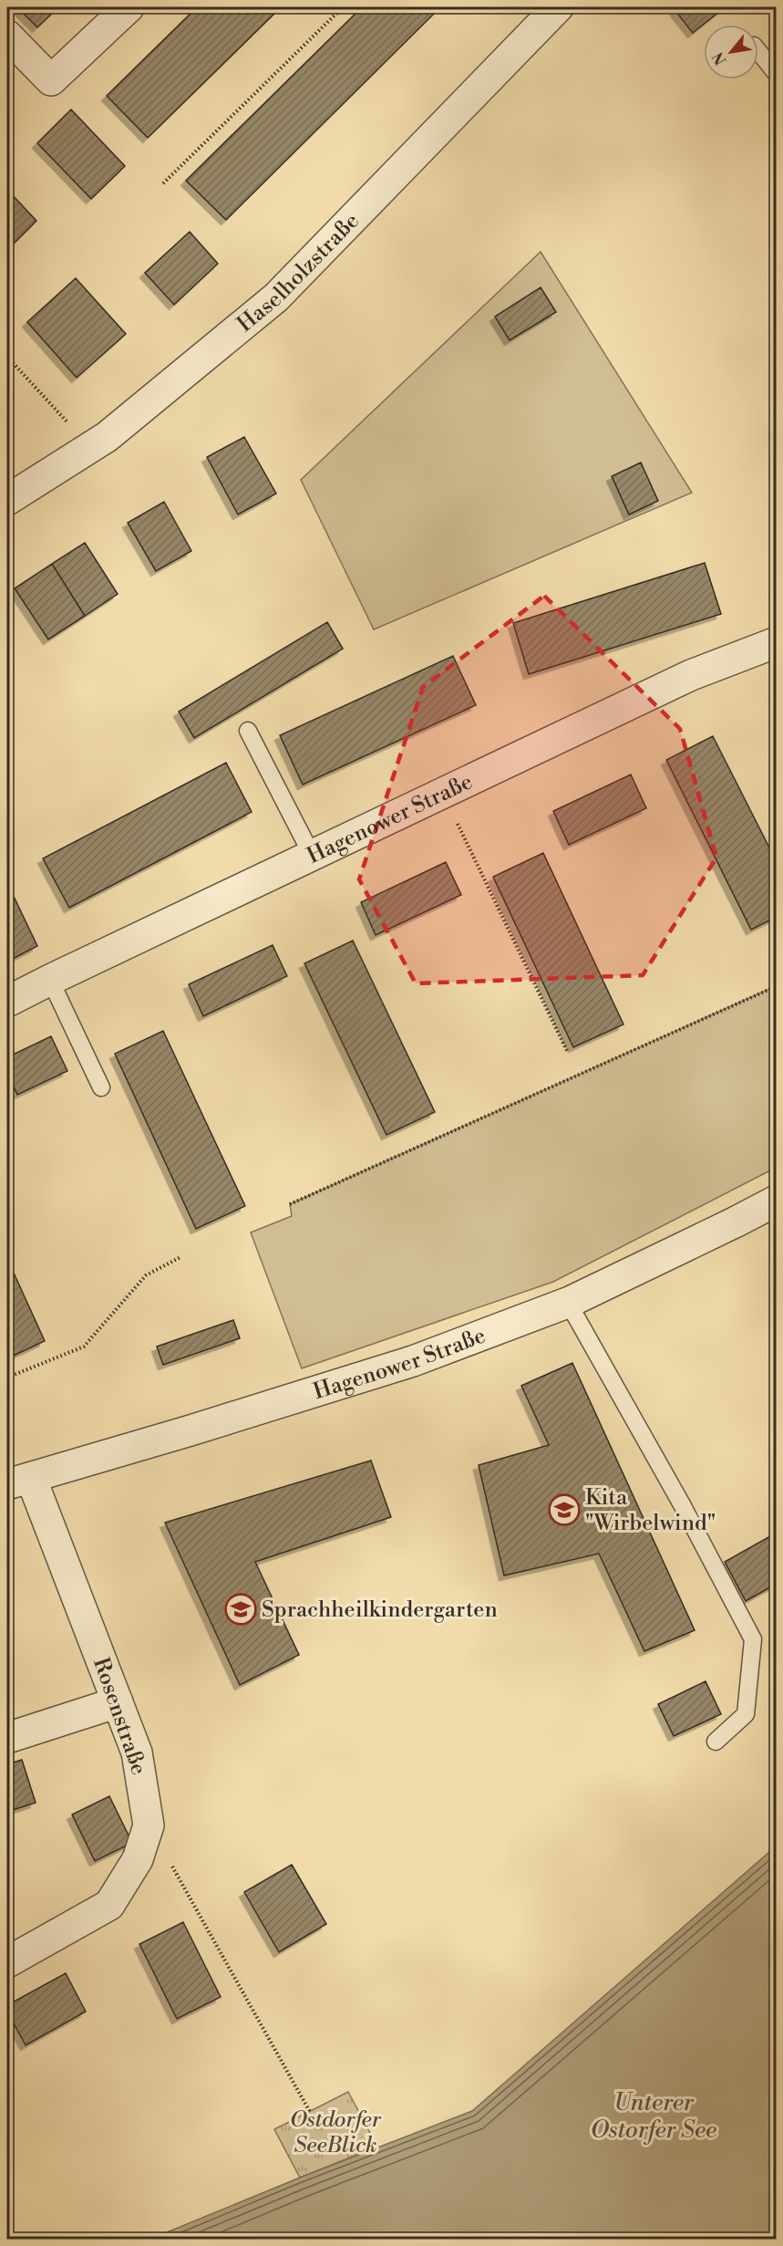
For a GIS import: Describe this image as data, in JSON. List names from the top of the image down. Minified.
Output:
{"streets":{"street":["Haselholzstraße","Hagenower Straße","Rosenstraße"]},"crossings":[["Hagenower Straße","Rosenstraße"]],"water":["Unterer Ostorfer See"],"parks":["Ostdorfer SeeBlick"],"places":{"school or university":["Kita \"Wirbelwind\"","Sprachheilkindergarten"]},"north":"bottom left"}
